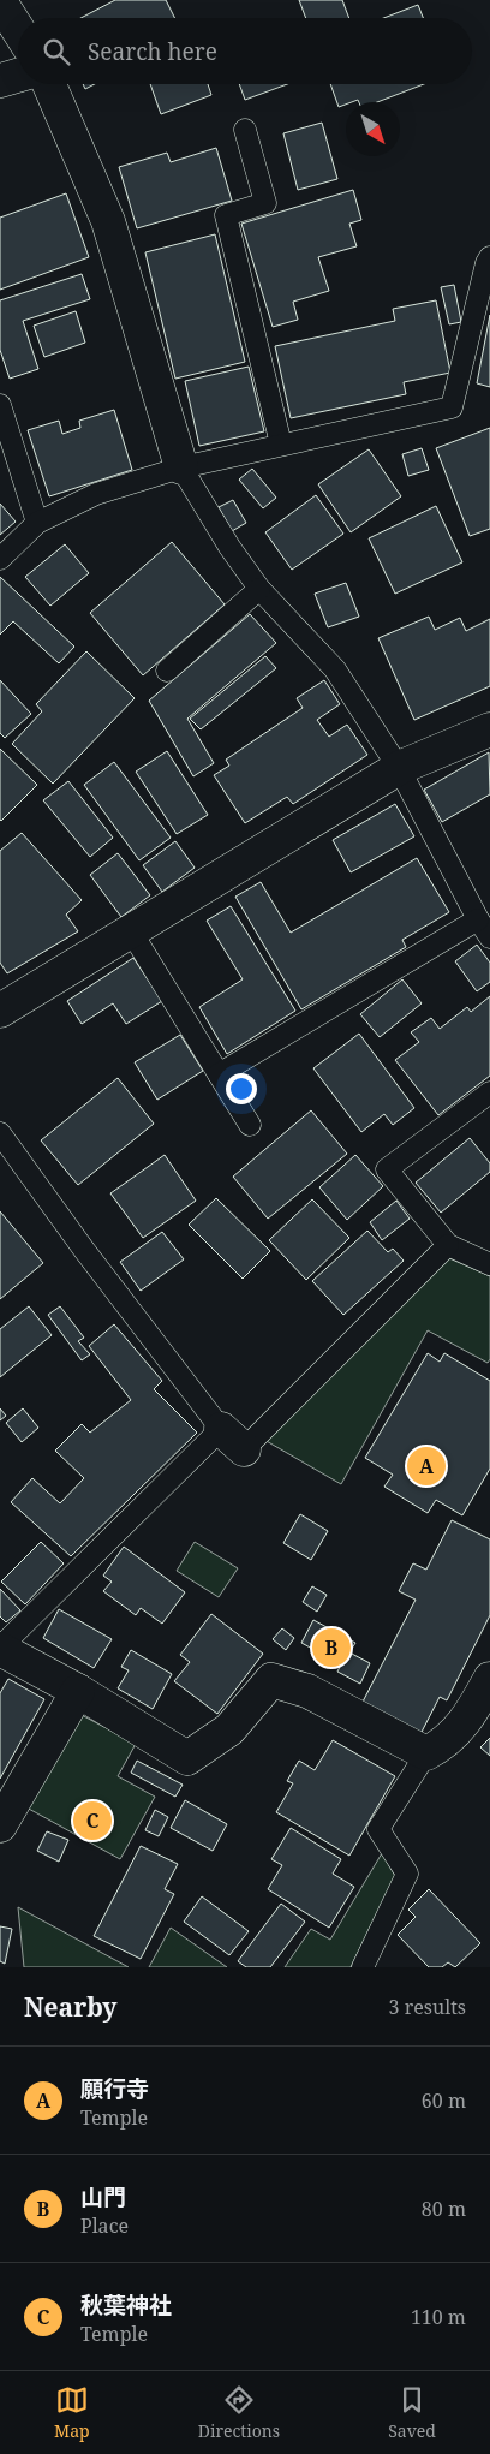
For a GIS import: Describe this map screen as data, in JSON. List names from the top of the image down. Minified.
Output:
{"north":"bottom right","page":{"search":"Search here","pins":["A","B","C"],"heading":["Nearby","3 results"],"list":[{"mark":"A","name":"願行寺","note":"Temple","value":"60 m"},{"mark":"B","name":"山門","note":"Place","value":"80 m"},{"mark":"C","name":"秋葉神社","note":"Temple","value":"110 m"}],"nav":["Map","Directions","Saved"]}}
